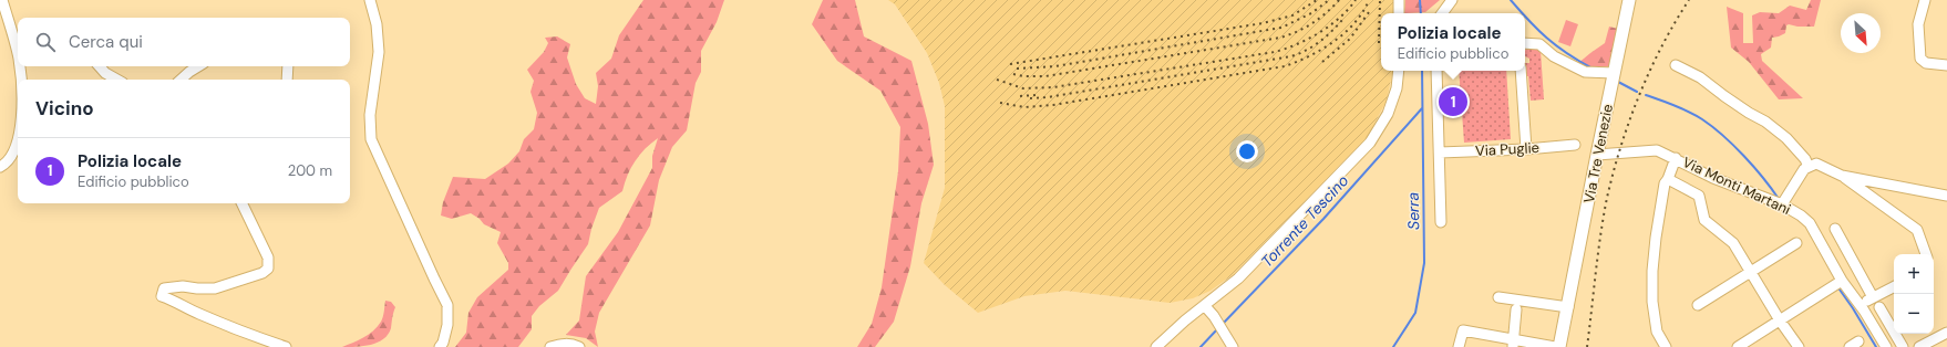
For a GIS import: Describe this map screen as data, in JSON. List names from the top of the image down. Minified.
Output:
{"streets":{"main road":["Via Tre Venezie"],"street":["Via Puglie","Via Monti Martani"]},"crossings":[["Via Tre Venezie","Via Monti Martani"]],"water":["Serra","Torrente Tescino"],"north":"bottom right","page":{"popup":["Polizia locale","Edificio pubblico"],"search":"Cerca qui","heading":"Vicino","pins":"1","list":[{"mark":"1","name":"Polizia locale","note":"Edificio pubblico","value":"200 m"}],"map_buttons":["+","−"]}}
